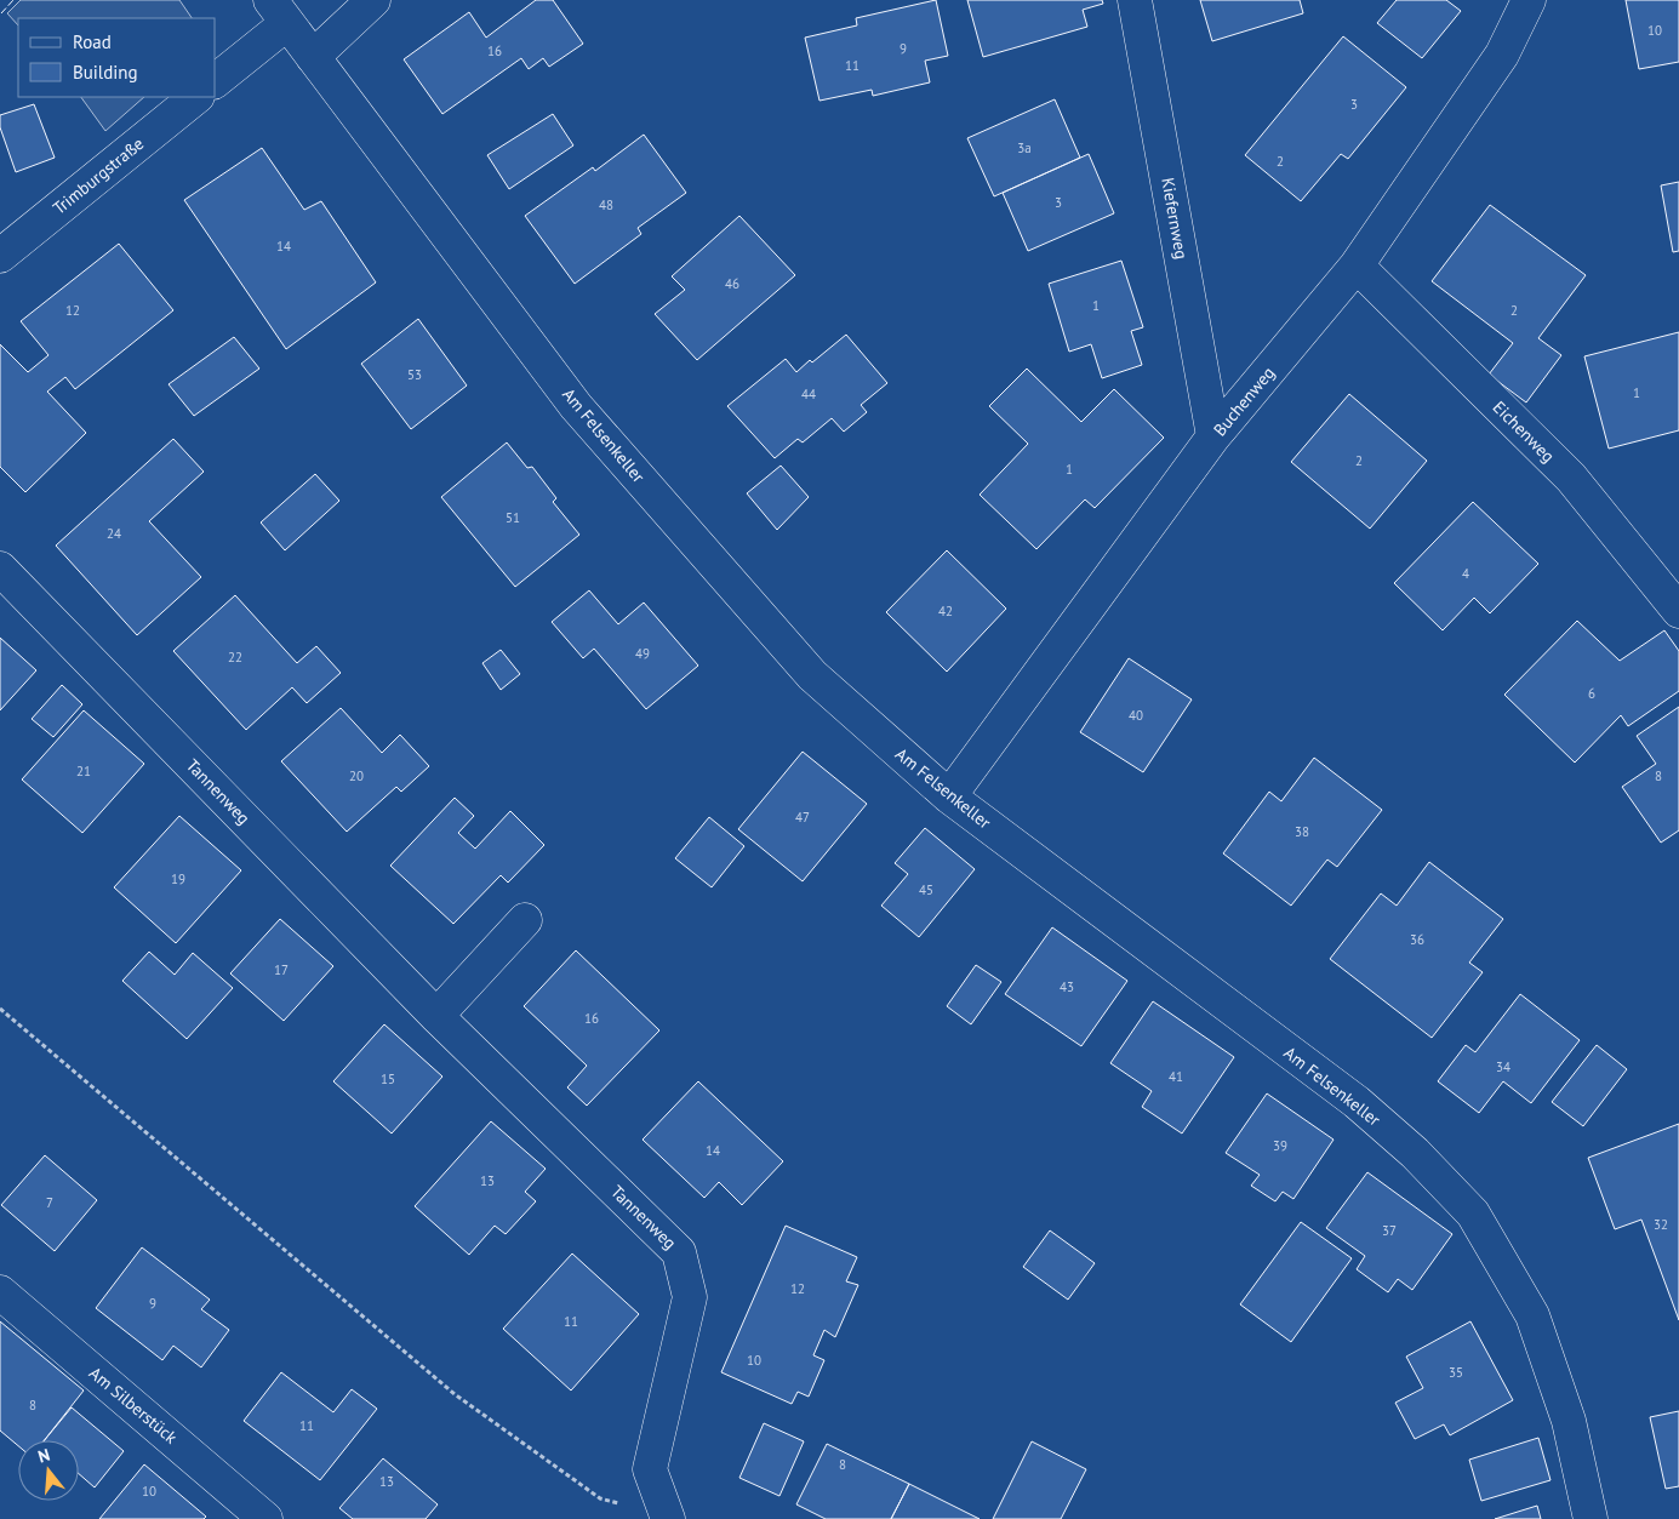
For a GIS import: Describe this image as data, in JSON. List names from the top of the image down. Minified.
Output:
{"streets":{"street":["Trimburgstraße","Kiefernweg","Buchenweg","Eichenweg","Am Felsenkeller","Tannenweg","Am Silberstück"]},"crossings":[["Kiefernweg","Buchenweg"],["Buchenweg","Eichenweg"],["Buchenweg","Am Felsenkeller"]],"house_numbers":["10","9","16","11","3","3a","2","3","48","14","46","1","12","2","53","1","44","2","1","51","24","4","42","49","22","6","40","21","20","8","47","38","19","45","36","17","43","16","34","41","15","39","14","13","7","32","37","12","9","11","10","35","8","11","8","13","10"],"legend":["Road","Building"],"north":"top"}
